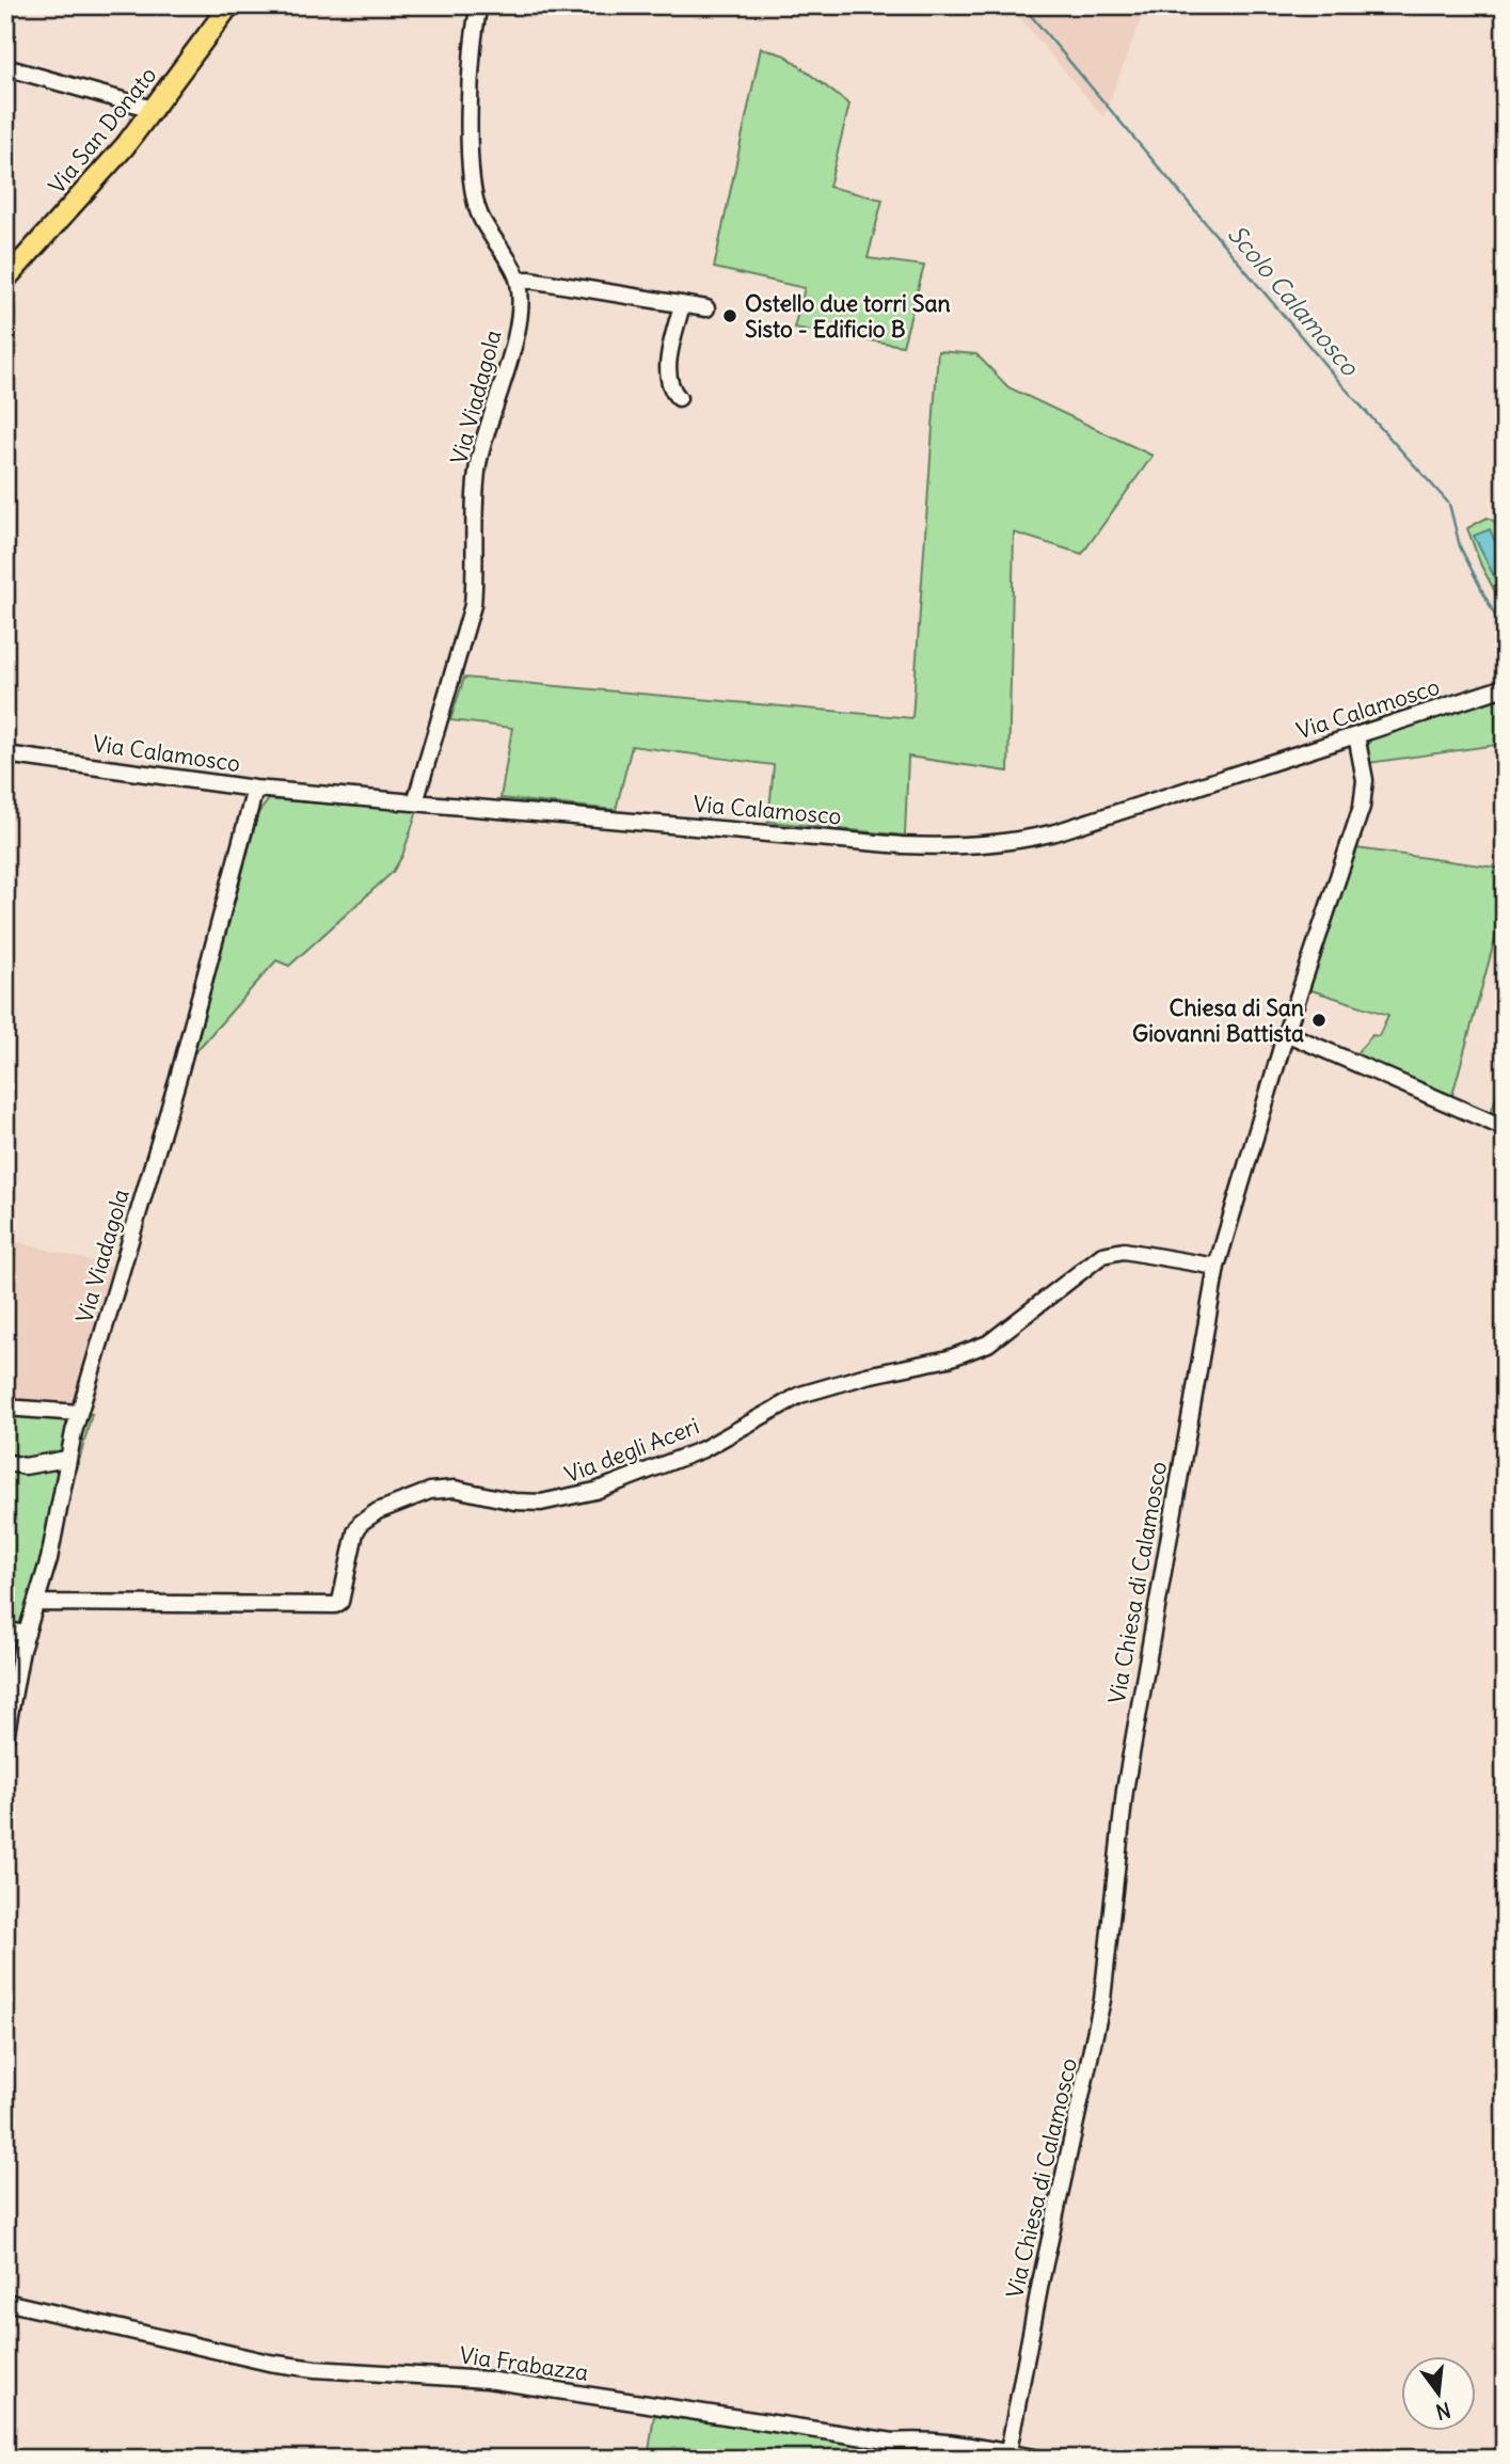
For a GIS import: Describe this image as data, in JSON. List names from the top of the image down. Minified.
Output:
{"streets":{"main road":["Via San Donato"],"street":["Via Viadagola","Via Calamosco","Via degli Aceri","Via Chiesa di Calamosco","Via Frabazza"]},"crossings":[["Via Viadagola","Via Calamosco"],["Via Viadagola","Via degli Aceri"],["Via Calamosco","Via Chiesa di Calamosco"],["Via degli Aceri","Via Chiesa di Calamosco"],["Via Chiesa di Calamosco","Via Frabazza"]],"water":["Scolo Calamosco"],"places":["Ostello due torri San Sisto - Edificio B","Chiesa di San Giovanni Battista"],"north":"bottom"}
